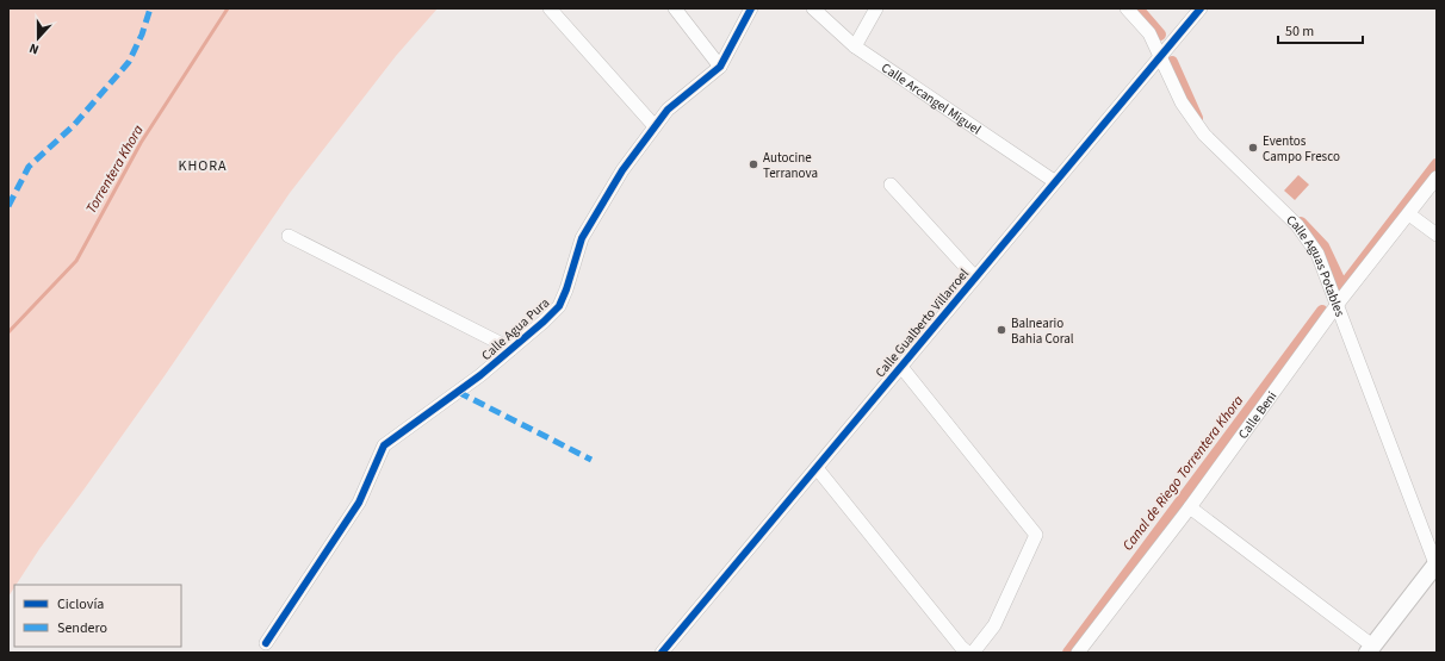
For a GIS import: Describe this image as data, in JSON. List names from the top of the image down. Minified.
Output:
{"streets":{"street":["Calle Arcangel Miguel","Calle Aguas Potables","Calle Gualberto Villarroel","Calle Agua Pura","Calle Beni"]},"crossings":[["Calle Arcangel Miguel","Calle Gualberto Villarroel"],["Calle Aguas Potables","Calle Gualberto Villarroel"],["Calle Aguas Potables","Calle Beni"]],"districts":["KHORA"],"water":["Torrentera Khora","Canal de Riego Torrentera Khora"],"places":["Eventos Campo Fresco","Autocine Terranova","Balneario Bahia Coral"],"legend":["Ciclovía","Sendero"],"scale_bar":"50 m","north":"bottom"}
